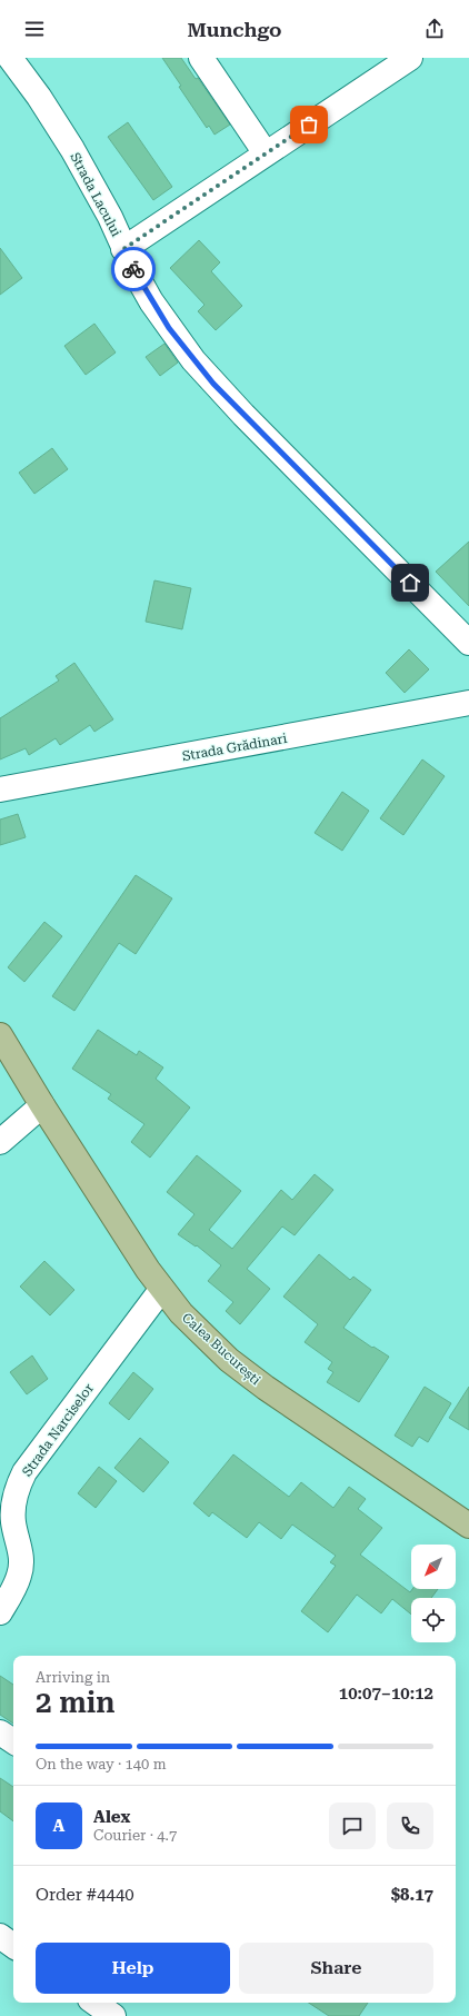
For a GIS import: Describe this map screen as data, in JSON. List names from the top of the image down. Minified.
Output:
{"streets":{"main road":["Calea București"],"street":["Strada Lacului","Strada Grădinari","Strada Narciselor"]},"crossings":[["Calea București","Strada Narciselor"]],"north":"bottom left","page":{"header":"Munchgo","heading":["2 min","Arriving in","10:07–10:12"],"panel":["Alex","Courier · 4.7","Order #4440","$8.17"],"bar":"On the way · 140 m","round":"A","buttons":["Help","Share"]}}
